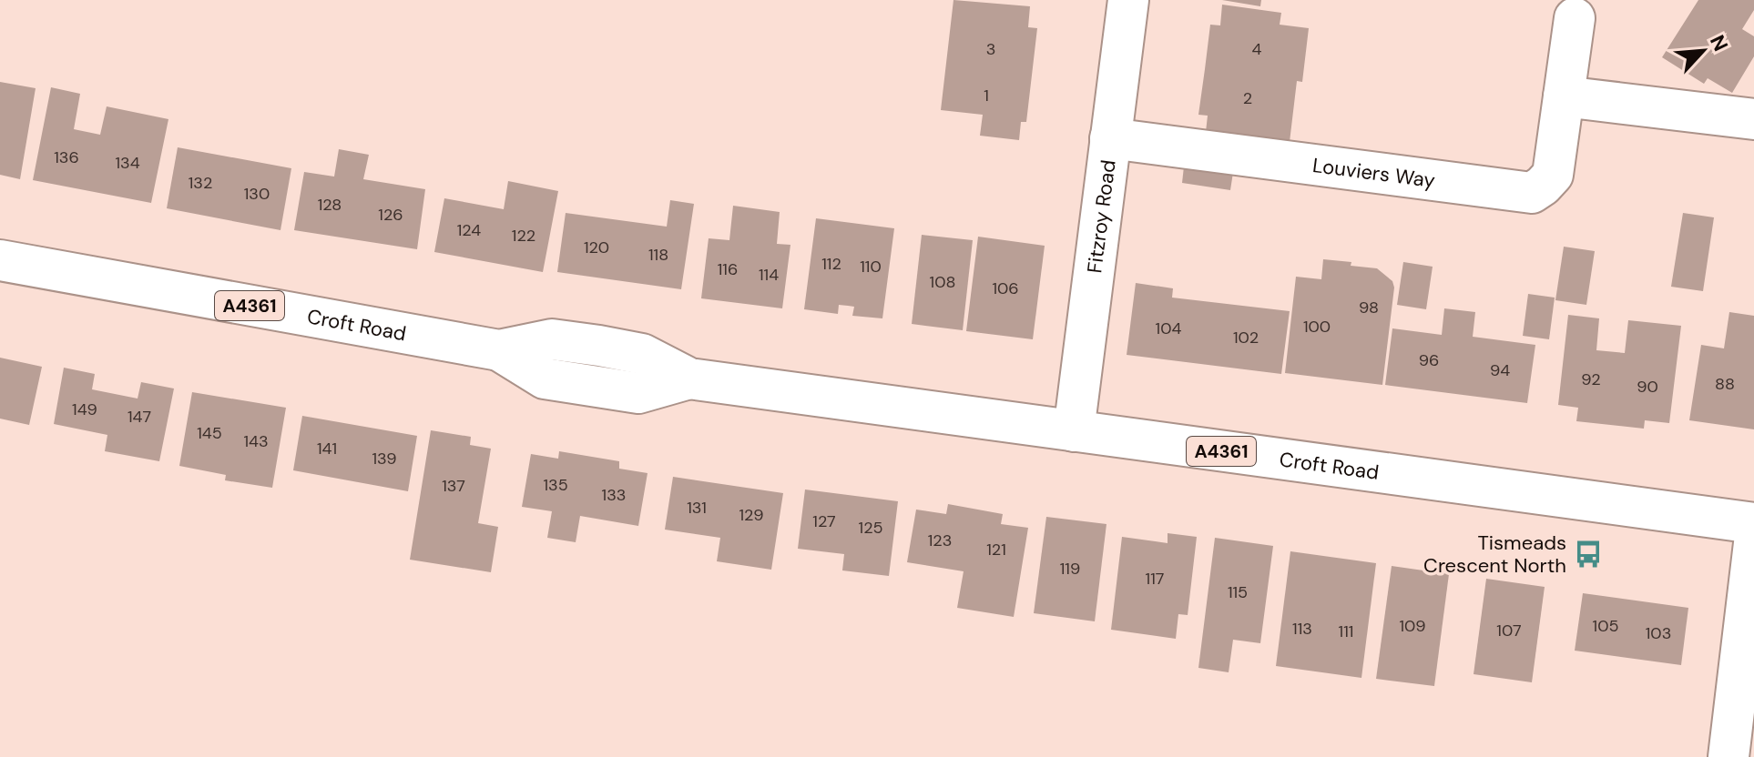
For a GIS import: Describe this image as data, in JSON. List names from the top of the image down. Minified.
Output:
{"streets":{"main road":["Louviers Way","Fitzroy Road","A4361","Croft Road"]},"crossings":[["Louviers Way","Fitzroy Road"],["Fitzroy Road","Croft Road"]],"places":{"bus stop":["Tismeads Crescent North"]},"house_numbers":["3","4","1","2","136","134","132","130","128","126","124","122","120","118","112","110","116","114","108","106","98","100","104","102","96","94","92","88","90","149","147","145","143","141","139","135","137","133","131","129","127","125","123","121","119","117","115","109","105","113","107","111","103"],"north":"top right"}
